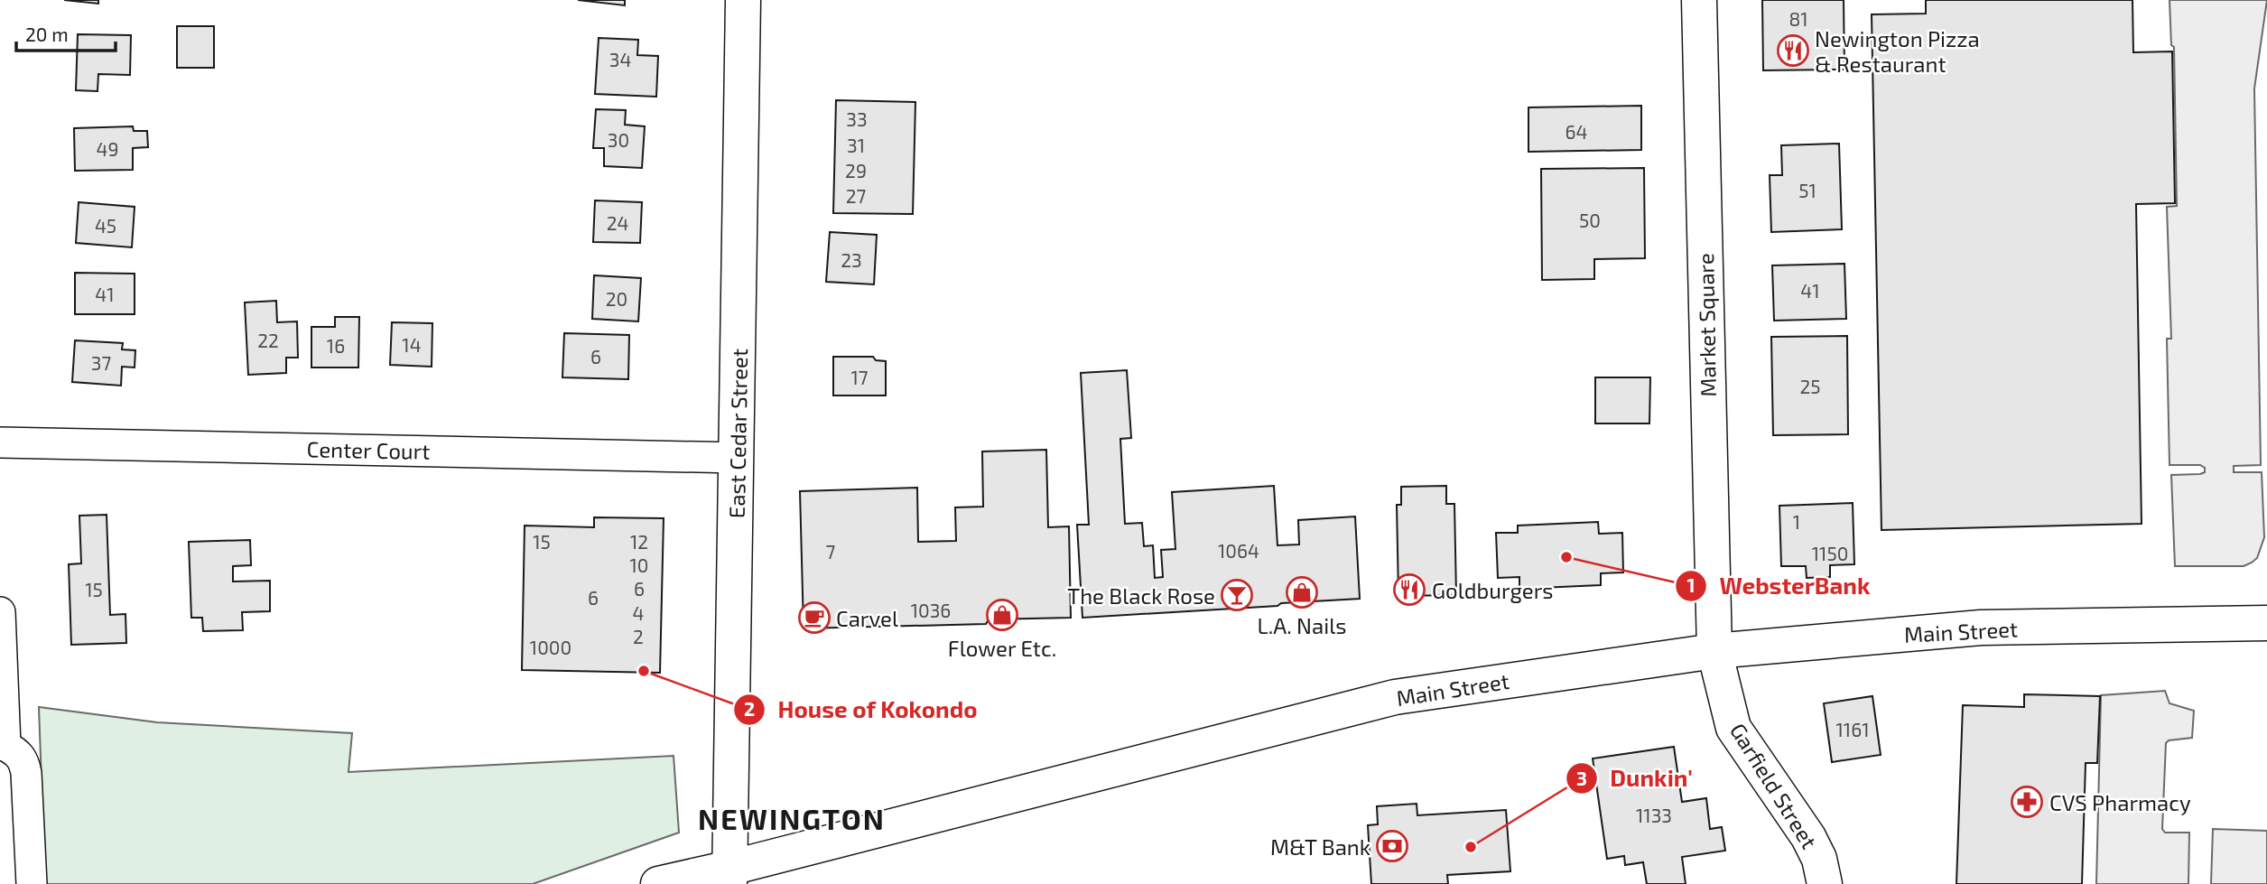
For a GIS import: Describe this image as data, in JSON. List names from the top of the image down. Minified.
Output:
{"streets":{"main road":["Market Square","East Cedar Street","Main Street","Garfield Street"],"street":["Center Court"]},"crossings":[["Market Square","Main Street"],["Market Square","Garfield Street"],["East Cedar Street","Center Court"],["East Cedar Street","Main Street"],["Main Street","Garfield Street"]],"districts":["NEWINGTON"],"places":{"restaurant":["Newington Pizza & Restaurant","Goldburgers"],"other":["WebsterBank","House of Kokondo","Dunkin'"],"shop":["L.A. Nails","Flower Etc."],"bar":["The Black Rose"],"cafe":["Carvel"],"pharmacy":["CVS Pharmacy"],"bank":["M&T Bank"]},"house_numbers":["81","34","33","64","30","31","49","29","51","27","50","24","45","23","41","41","20","22","14","16","6","37","17","25","1","15","12","1064","7","1150","10","6","15","6","1036","4","2","1000","1161","1133"],"scale_bar":"20 m"}
